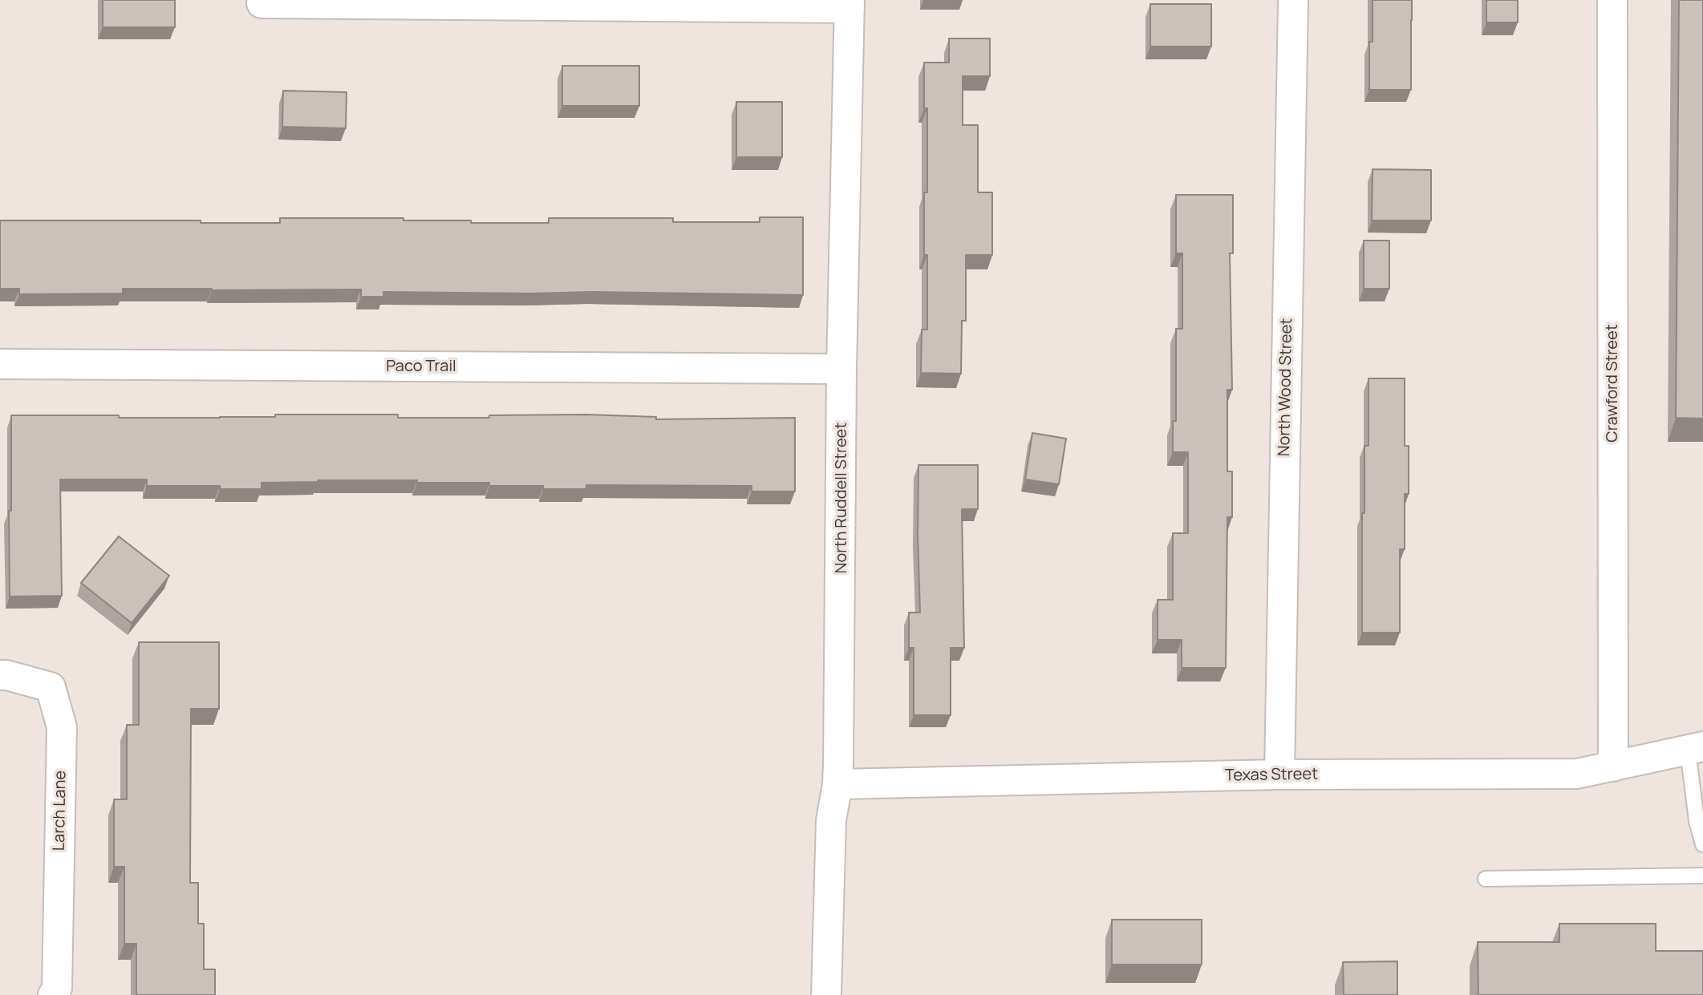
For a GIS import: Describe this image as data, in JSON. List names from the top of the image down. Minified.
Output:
{"streets":{"street":["Paco Trail","Crawford Street","North Wood Street","North Ruddell Street","Texas Street","Larch Lane"]},"crossings":[["Paco Trail","North Ruddell Street"],["Crawford Street","Texas Street"],["North Wood Street","Texas Street"],["North Ruddell Street","Texas Street"]]}
